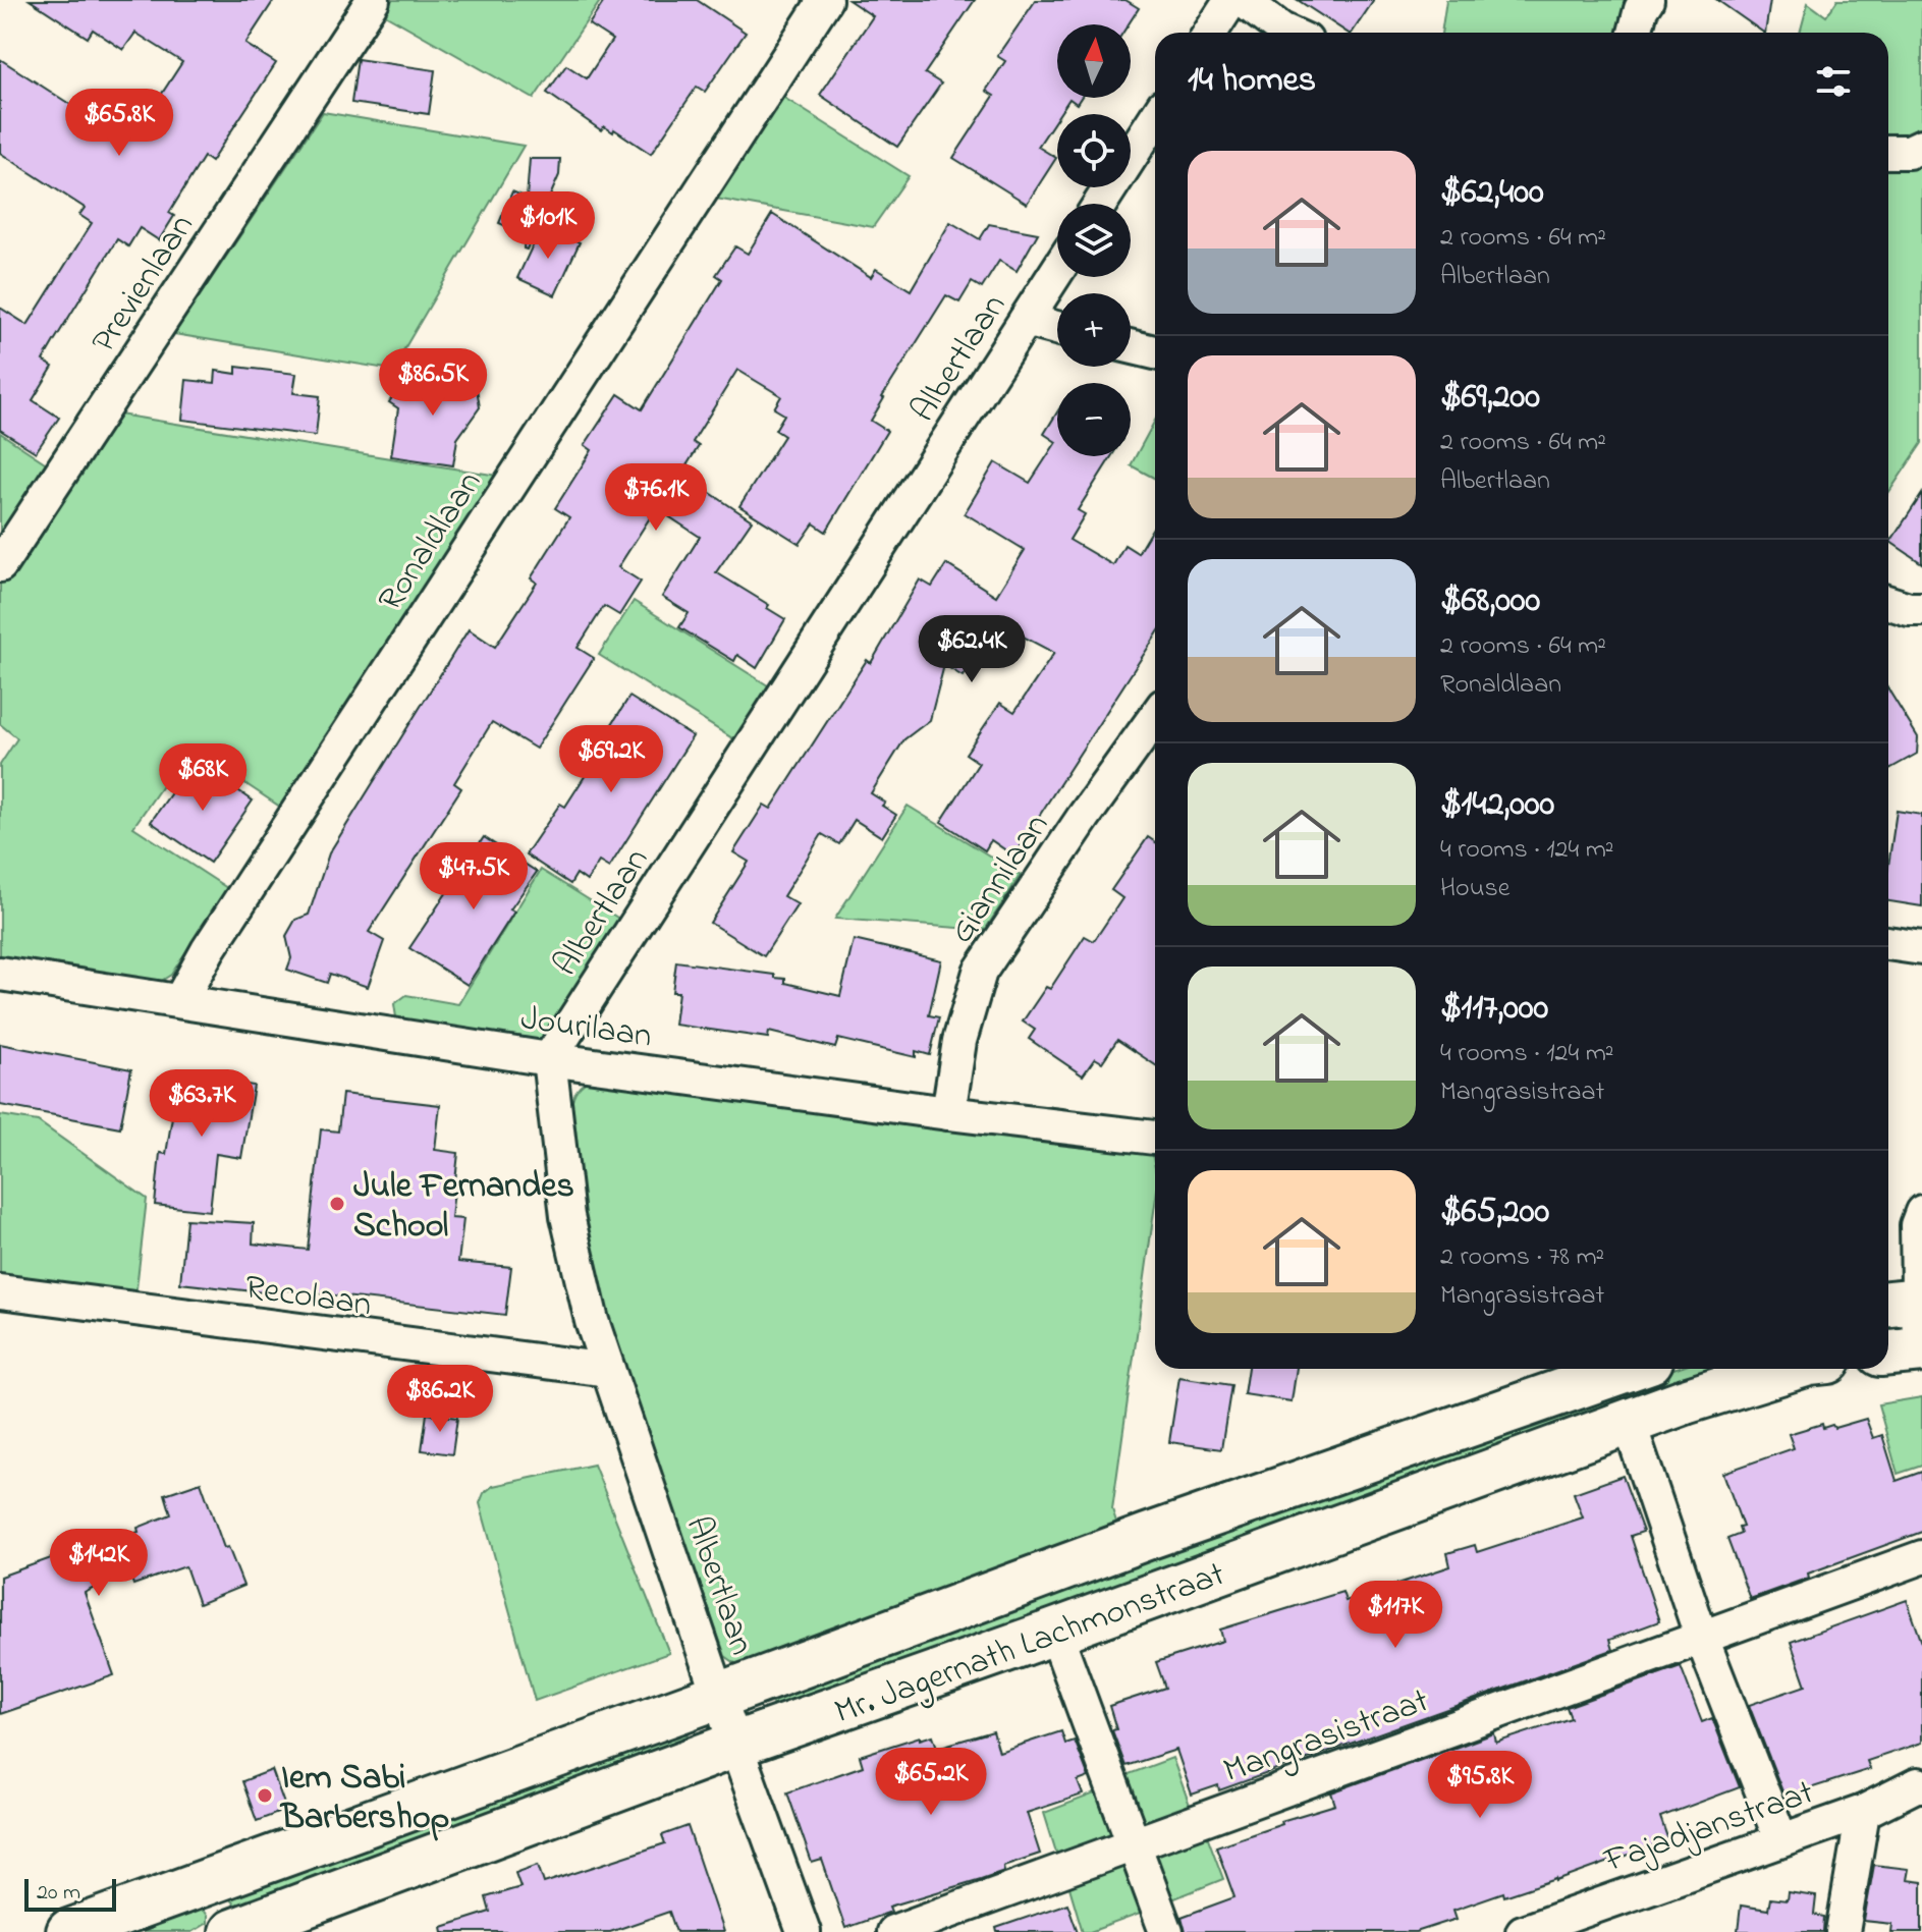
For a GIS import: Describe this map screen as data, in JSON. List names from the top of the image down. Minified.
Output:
{"streets":{"main road":["Mr. Jagernath Lachmonstraat"],"street":["Previenlaan","Albertlaan","Ronaldlaan","Giannilaan","Jourilaan","Recolaan","Mangrasistraat","Fajadjanstraat"]},"crossings":[["Albertlaan","Jourilaan"],["Albertlaan","Recolaan"],["Albertlaan","Mr. Jagernath Lachmonstraat"],["Ronaldlaan","Jourilaan"],["Giannilaan","Jourilaan"]],"places":["Jule Fernandes School","Iem Sabi Barbershop"],"scale_bar":"20 m","north":"top","page":{"map_buttons":["+","−"],"heading":"14 homes","price":["$65.8K","$101K","$86.5K","$76.1K","$62.4K","$69.2K","$68K","$47.5K","$63.7K","$86.2K","$142K","$117K","$65.2K","$95.8K"],"list":[{"name":"$62,400","note":"2 rooms · 64 m² · Albertlaan"},{"name":"$69,200","note":"2 rooms · 64 m² · Albertlaan"},{"name":"$68,000","note":"2 rooms · 64 m² · Ronaldlaan"},{"name":"$142,000","note":"4 rooms · 124 m² · House"},{"name":"$117,000","note":"4 rooms · 124 m² · Mangrasistraat"},{"name":"$65,200","note":"2 rooms · 78 m² · Mangrasistraat"}],"scale":"20 m"}}
